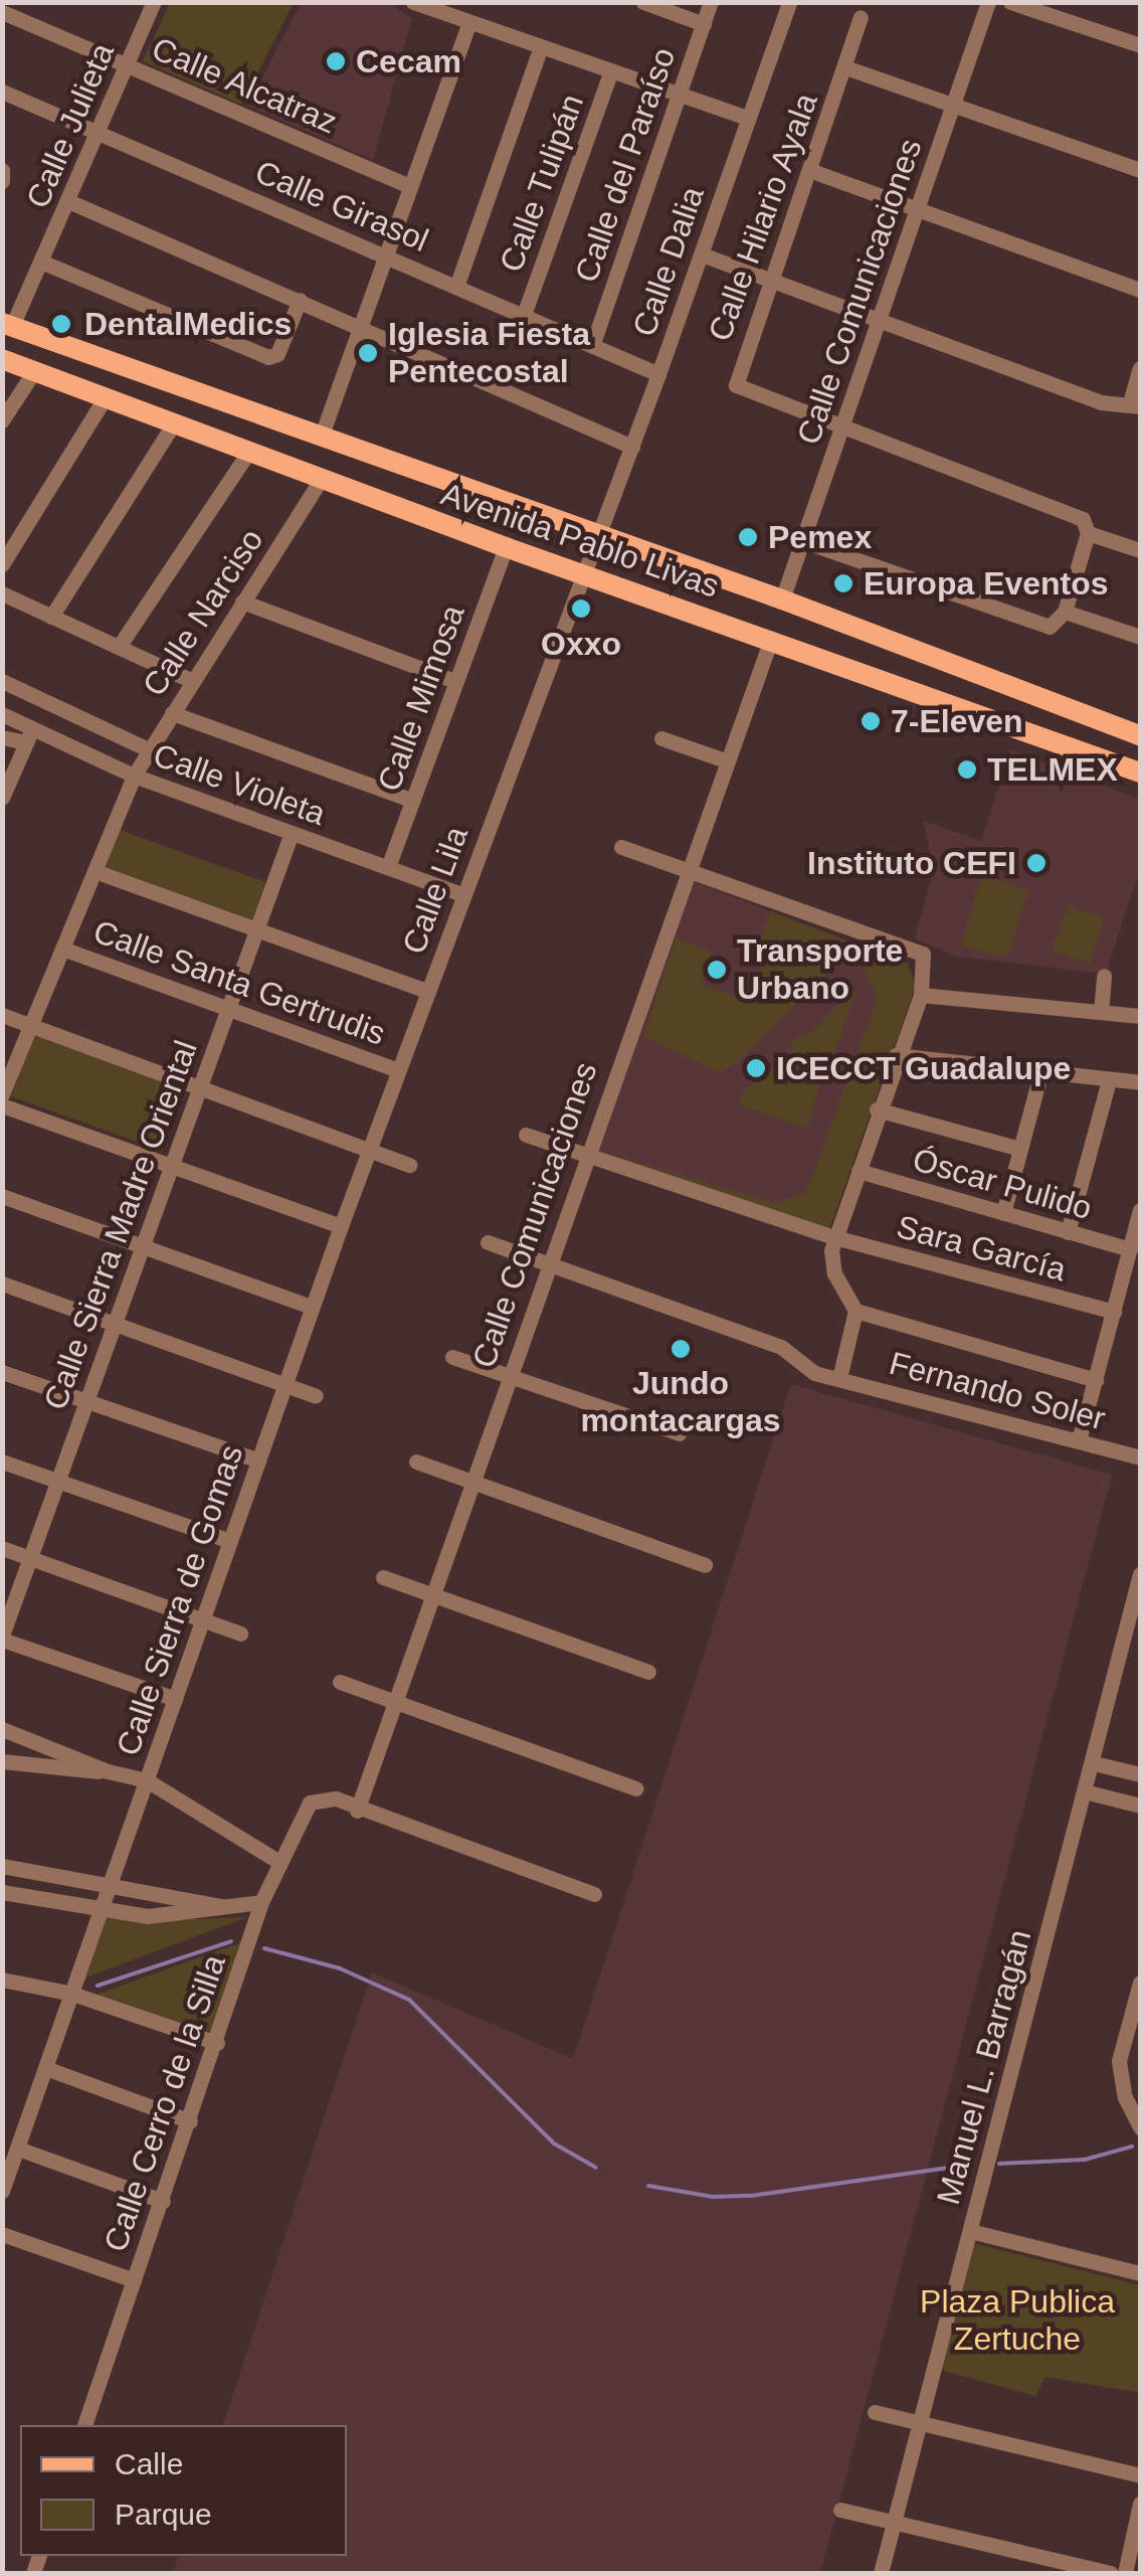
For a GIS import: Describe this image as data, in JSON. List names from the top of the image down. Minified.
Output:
{"streets":{"main road":["Avenida Pablo Livas"],"street":["Calle Alcatraz","Calle Julieta","Calle del Paraíso","Calle Tulipán","Calle Girasol","Calle Hilario Ayala","Calle Dalia","Calle Comunicaciones","Calle Narciso","Calle Mimosa","Calle Violeta","Calle Lila","Calle Santa Gertrudis","Óscar Pulido","Calle Sierra Madre Oriental","Sara García","Fernando Soler","Calle Sierra de Gomas","Manuel L. Barragán","Calle Cerro de la Silla"]},"crossings":[["Calle Alcatraz","Calle Julieta"],["Calle Julieta","Calle Girasol"],["Calle Julieta","Avenida Pablo Livas"],["Calle del Paraíso","Calle Girasol"],["Calle Tulipán","Calle Girasol"],["Calle Girasol","Calle Dalia"],["Calle Hilario Ayala","Calle Comunicaciones"],["Calle Dalia","Avenida Pablo Livas"],["Calle Dalia","Calle Lila"],["Calle Comunicaciones","Avenida Pablo Livas"],["Calle Comunicaciones","Sara García"],["Calle Comunicaciones","Fernando Soler"],["Calle Comunicaciones","Calle Cerro de la Silla"],["Avenida Pablo Livas","Calle Narciso"],["Avenida Pablo Livas","Calle Mimosa"],["Avenida Pablo Livas","Calle Lila"],["Calle Narciso","Calle Violeta"],["Calle Narciso","Calle Santa Gertrudis"],["Calle Mimosa","Calle Violeta"],["Calle Violeta","Calle Lila"],["Calle Violeta","Calle Sierra Madre Oriental"],["Calle Lila","Calle Santa Gertrudis"],["Calle Lila","Calle Sierra de Gomas"],["Calle Santa Gertrudis","Calle Sierra Madre Oriental"]],"parks":["Plaza Publica Zertuche"],"places":["Cecam","DentalMedics","Iglesia Fiesta Pentecostal","Pemex","Europa Eventos","Oxxo","7-Eleven","TELMEX","Instituto CEFI","Transporte Urbano","ICECCT Guadalupe","Jundo montacargas"],"legend":["Calle","Parque"]}
